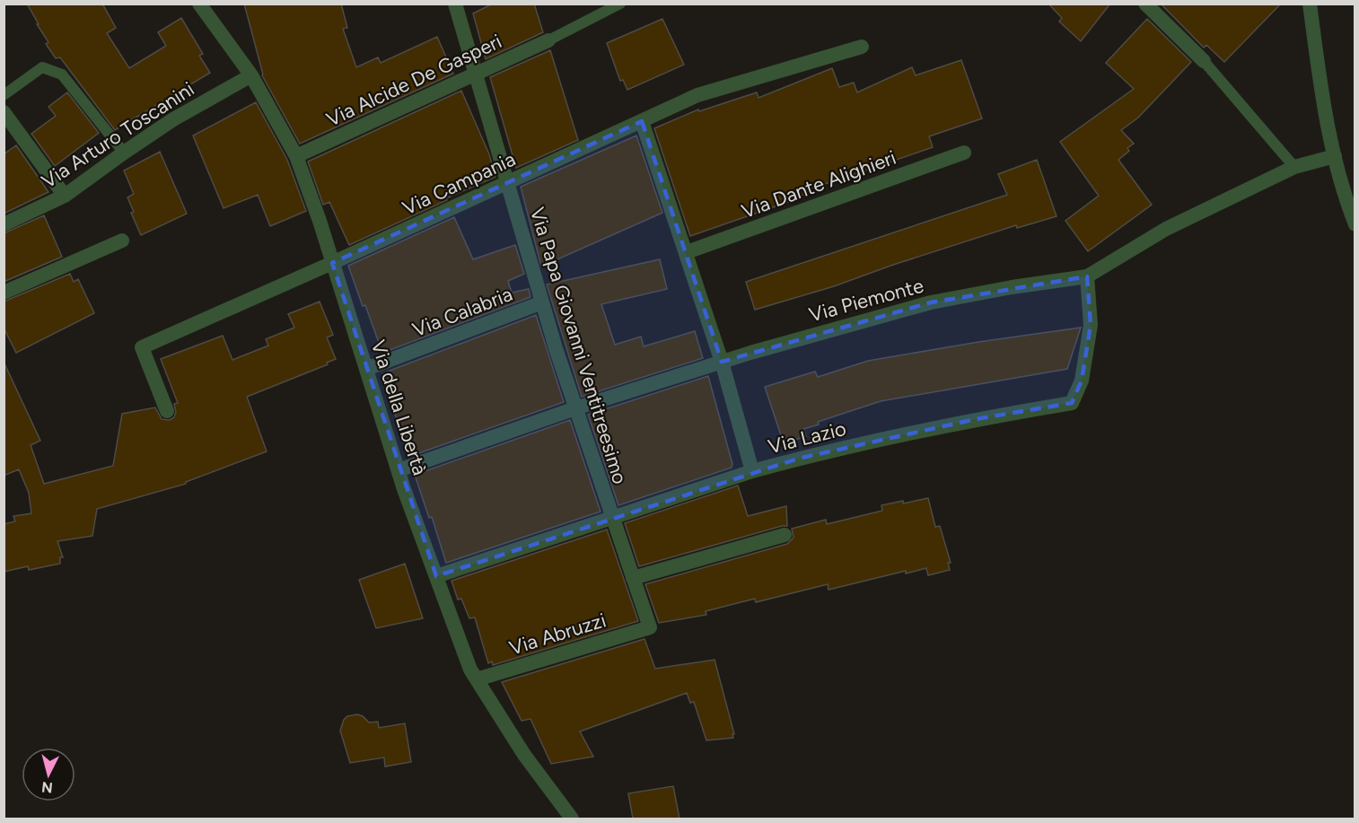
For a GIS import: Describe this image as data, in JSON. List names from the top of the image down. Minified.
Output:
{"streets":{"street":["Via Alcide De Gasperi","Via Arturo Toscanini","Via Campania","Via Dante Alighieri","Via Piemonte","Via Calabria","Via Papa Giovanni Ventitreesimo","Via della Libertà","Via Lazio","Via Abruzzi"]},"crossings":[["Via Alcide De Gasperi","Via Papa Giovanni Ventitreesimo"],["Via Alcide De Gasperi","Via della Libertà"],["Via Arturo Toscanini","Via della Libertà"],["Via Campania","Via Papa Giovanni Ventitreesimo"],["Via Campania","Via della Libertà"],["Via Piemonte","Via Papa Giovanni Ventitreesimo"],["Via Piemonte","Via della Libertà"],["Via Piemonte","Via Lazio"],["Via Calabria","Via Papa Giovanni Ventitreesimo"],["Via Calabria","Via della Libertà"],["Via Papa Giovanni Ventitreesimo","Via Lazio"],["Via Papa Giovanni Ventitreesimo","Via Abruzzi"],["Via della Libertà","Via Lazio"],["Via della Libertà","Via Abruzzi"]],"north":"bottom"}
